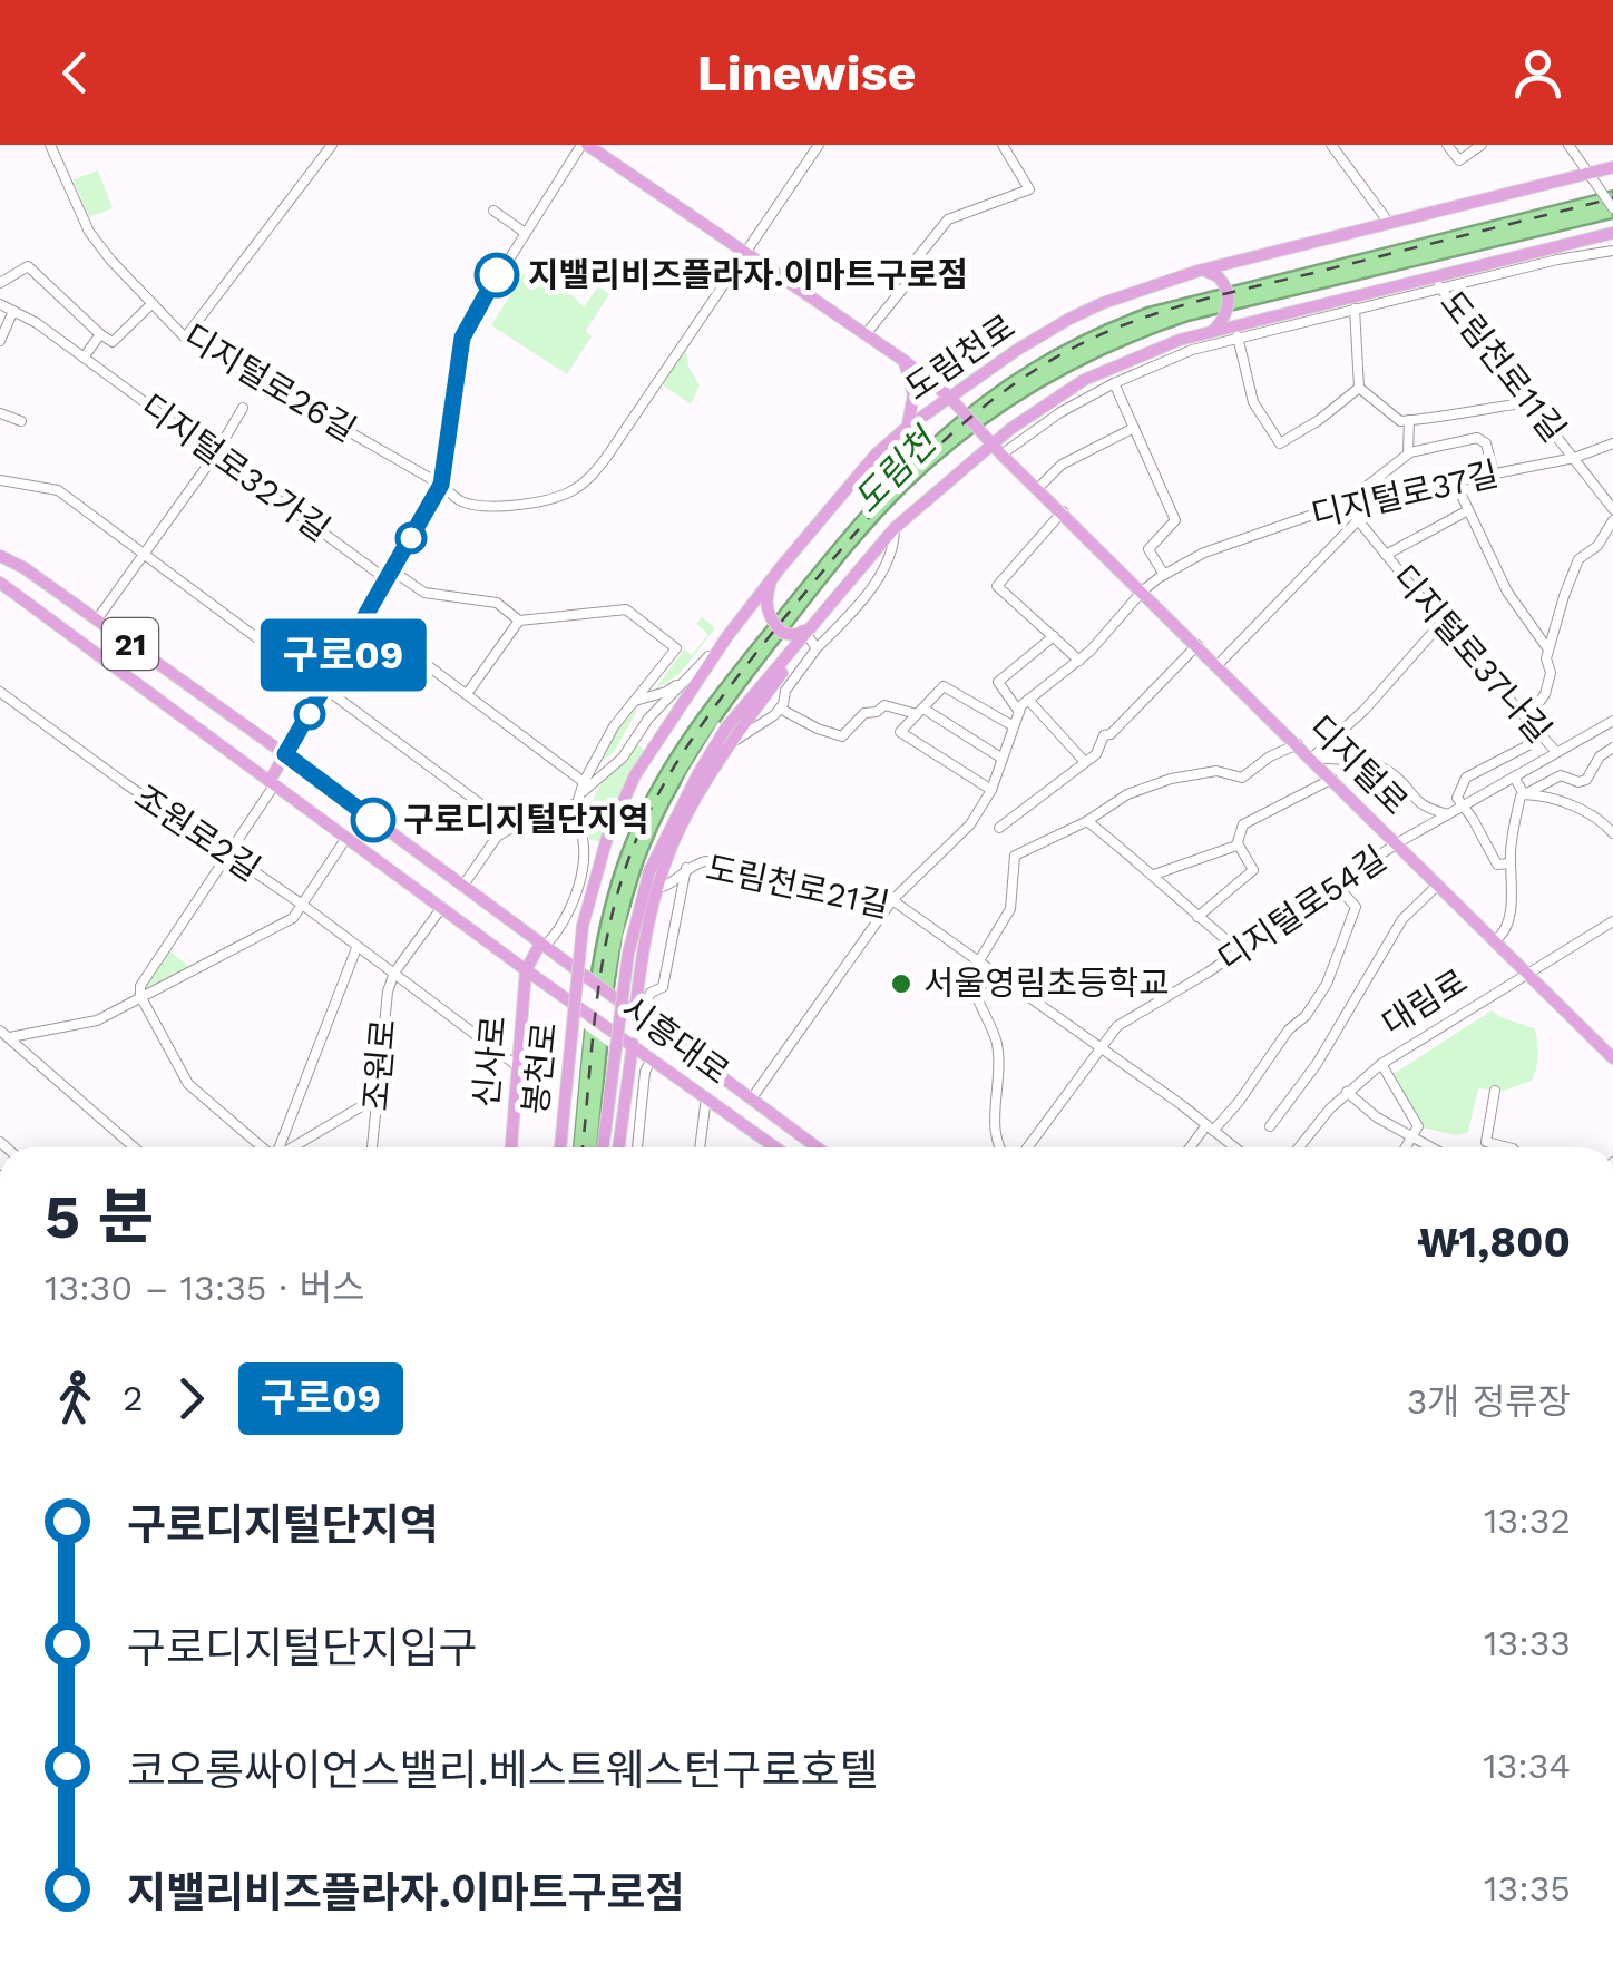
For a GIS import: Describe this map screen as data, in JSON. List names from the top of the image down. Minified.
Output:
{"streets":{"main road":["도림천로","21","디지털로","시흥대로","신사로","봉천로"],"street":["도림천로11길","디지털로26길","디지털로32가길","디지털로37길","디지털로37나길","조원로2길","도림천로21길","디지털로54길","대림로","조원로"]},"crossings":[["도림천로","디지털로"],["도림천로","봉천로"],["도림천로11길","디지털로37길"],["디지털로37길","디지털로37나길"],["디지털로37길","디지털로"],["디지털로37나길","디지털로54길"],["디지털로","디지털로54길"],["디지털로","대림로"],["조원로2길","조원로"],["도림천로21길","디지털로54길"],["도림천로21길","시흥대로"],["시흥대로","신사로"],["시흥대로","조원로"],["신사로","조원로"]],"water":["도림천"],"places":["지밸리비즈플라자.이마트구로점","구로디지털단지역","서울영림초등학교"],"lines":["bus line 구로09"],"page":{"header":"Linewise","on_map":"구로09","heading":["5 분","13:30 – 13:35 · 버스","₩1,800"],"legs":["2","구로09","3개 정류장"],"list":[{"name":"구로디지털단지역","value":"13:32"},{"name":"구로디지털단지입구","value":"13:33"},{"name":"코오롱싸이언스밸리.베스트웨스턴구로호텔","value":"13:34"},{"name":"지밸리비즈플라자.이마트구로점","value":"13:35"}]}}
